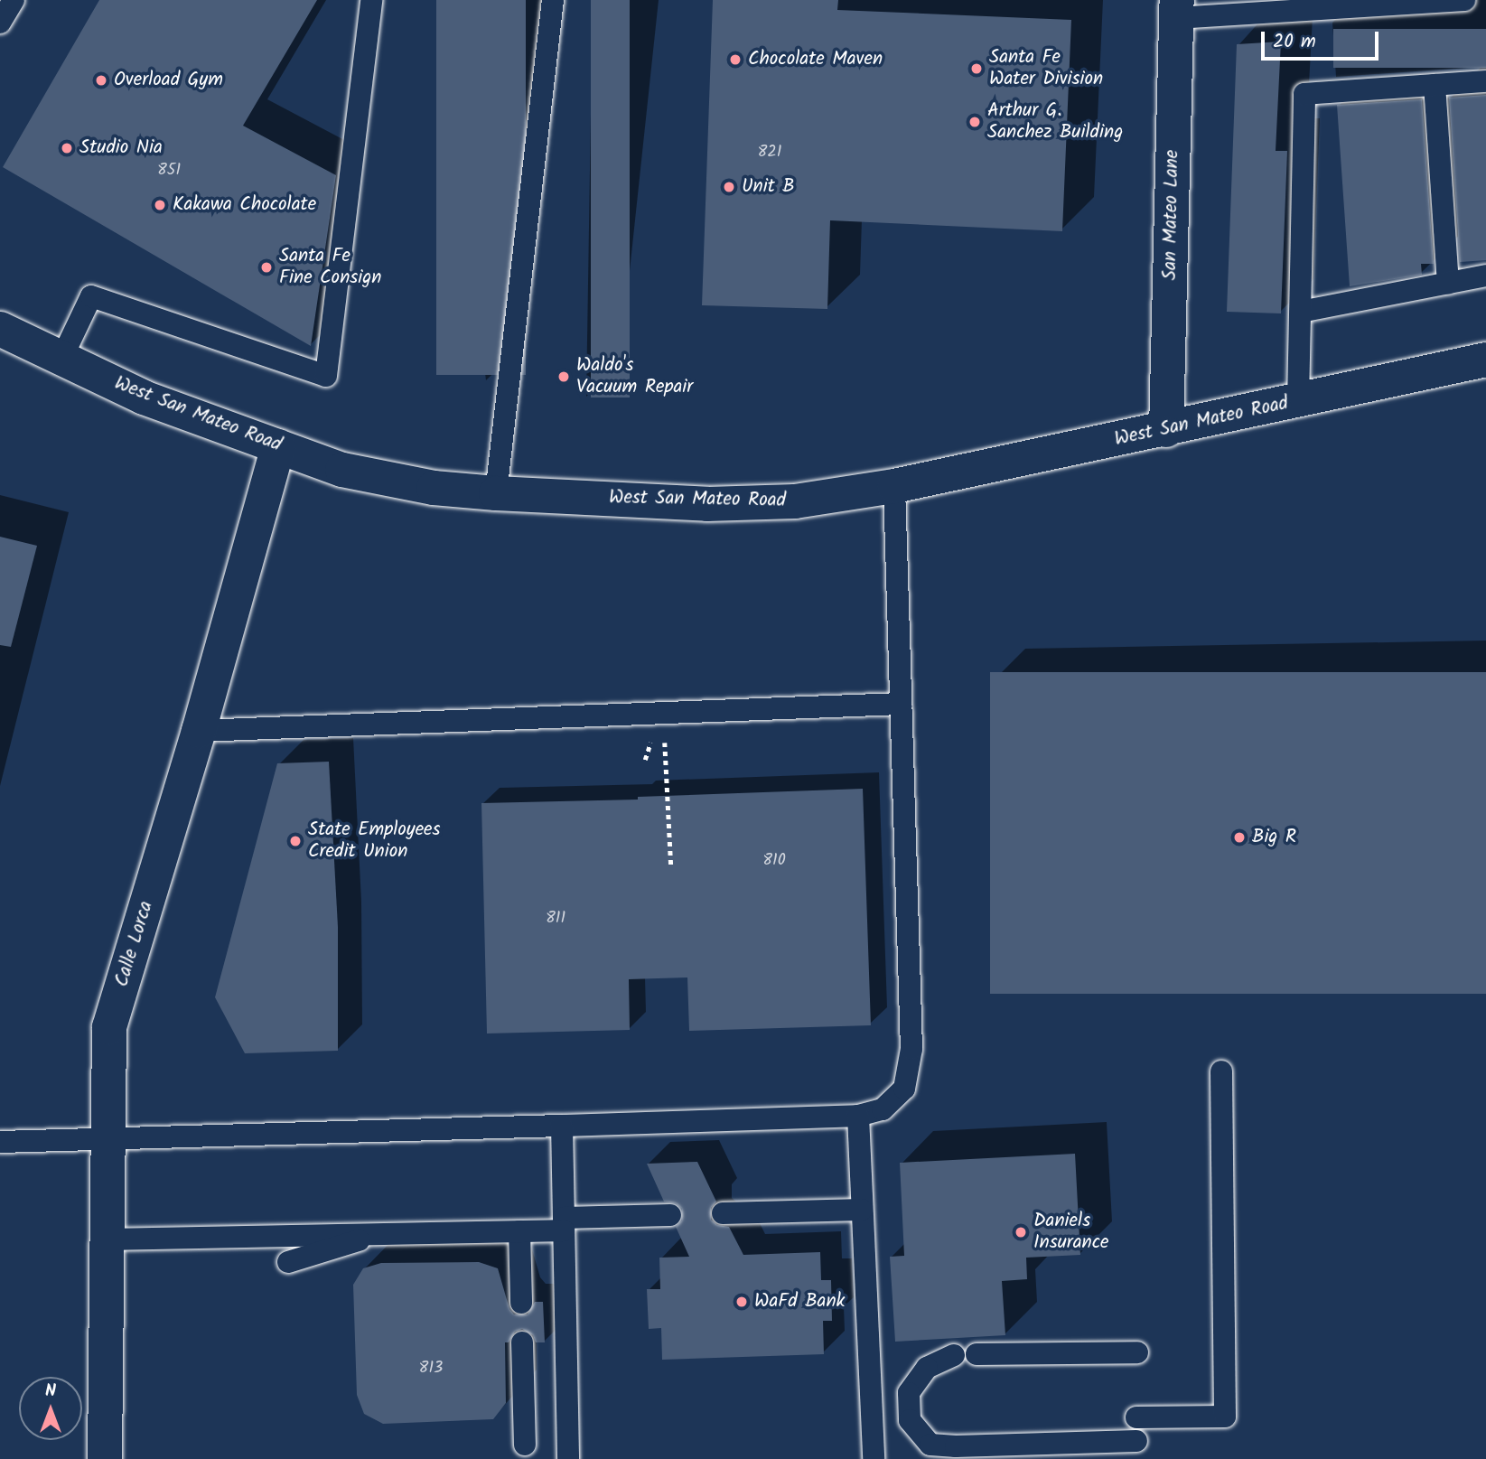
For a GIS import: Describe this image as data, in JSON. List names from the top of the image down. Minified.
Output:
{"streets":{"street":["San Mateo Lane","West San Mateo Road","Calle Lorca"]},"crossings":[["San Mateo Lane","West San Mateo Road"],["West San Mateo Road","Calle Lorca"]],"places":["Chocolate Maven","Santa Fe Water Division","Overload Gym","Arthur G. Sanchez Building","Studio Nia","Unit B","Kakawa Chocolate","Santa Fe Fine Consign","Waldo's Vacuum Repair","Big R","State Employees Credit Union","Daniels Insurance","WaFd Bank"],"house_numbers":["821","851","810","811","813"],"scale_bar":"20 m","north":"top"}
